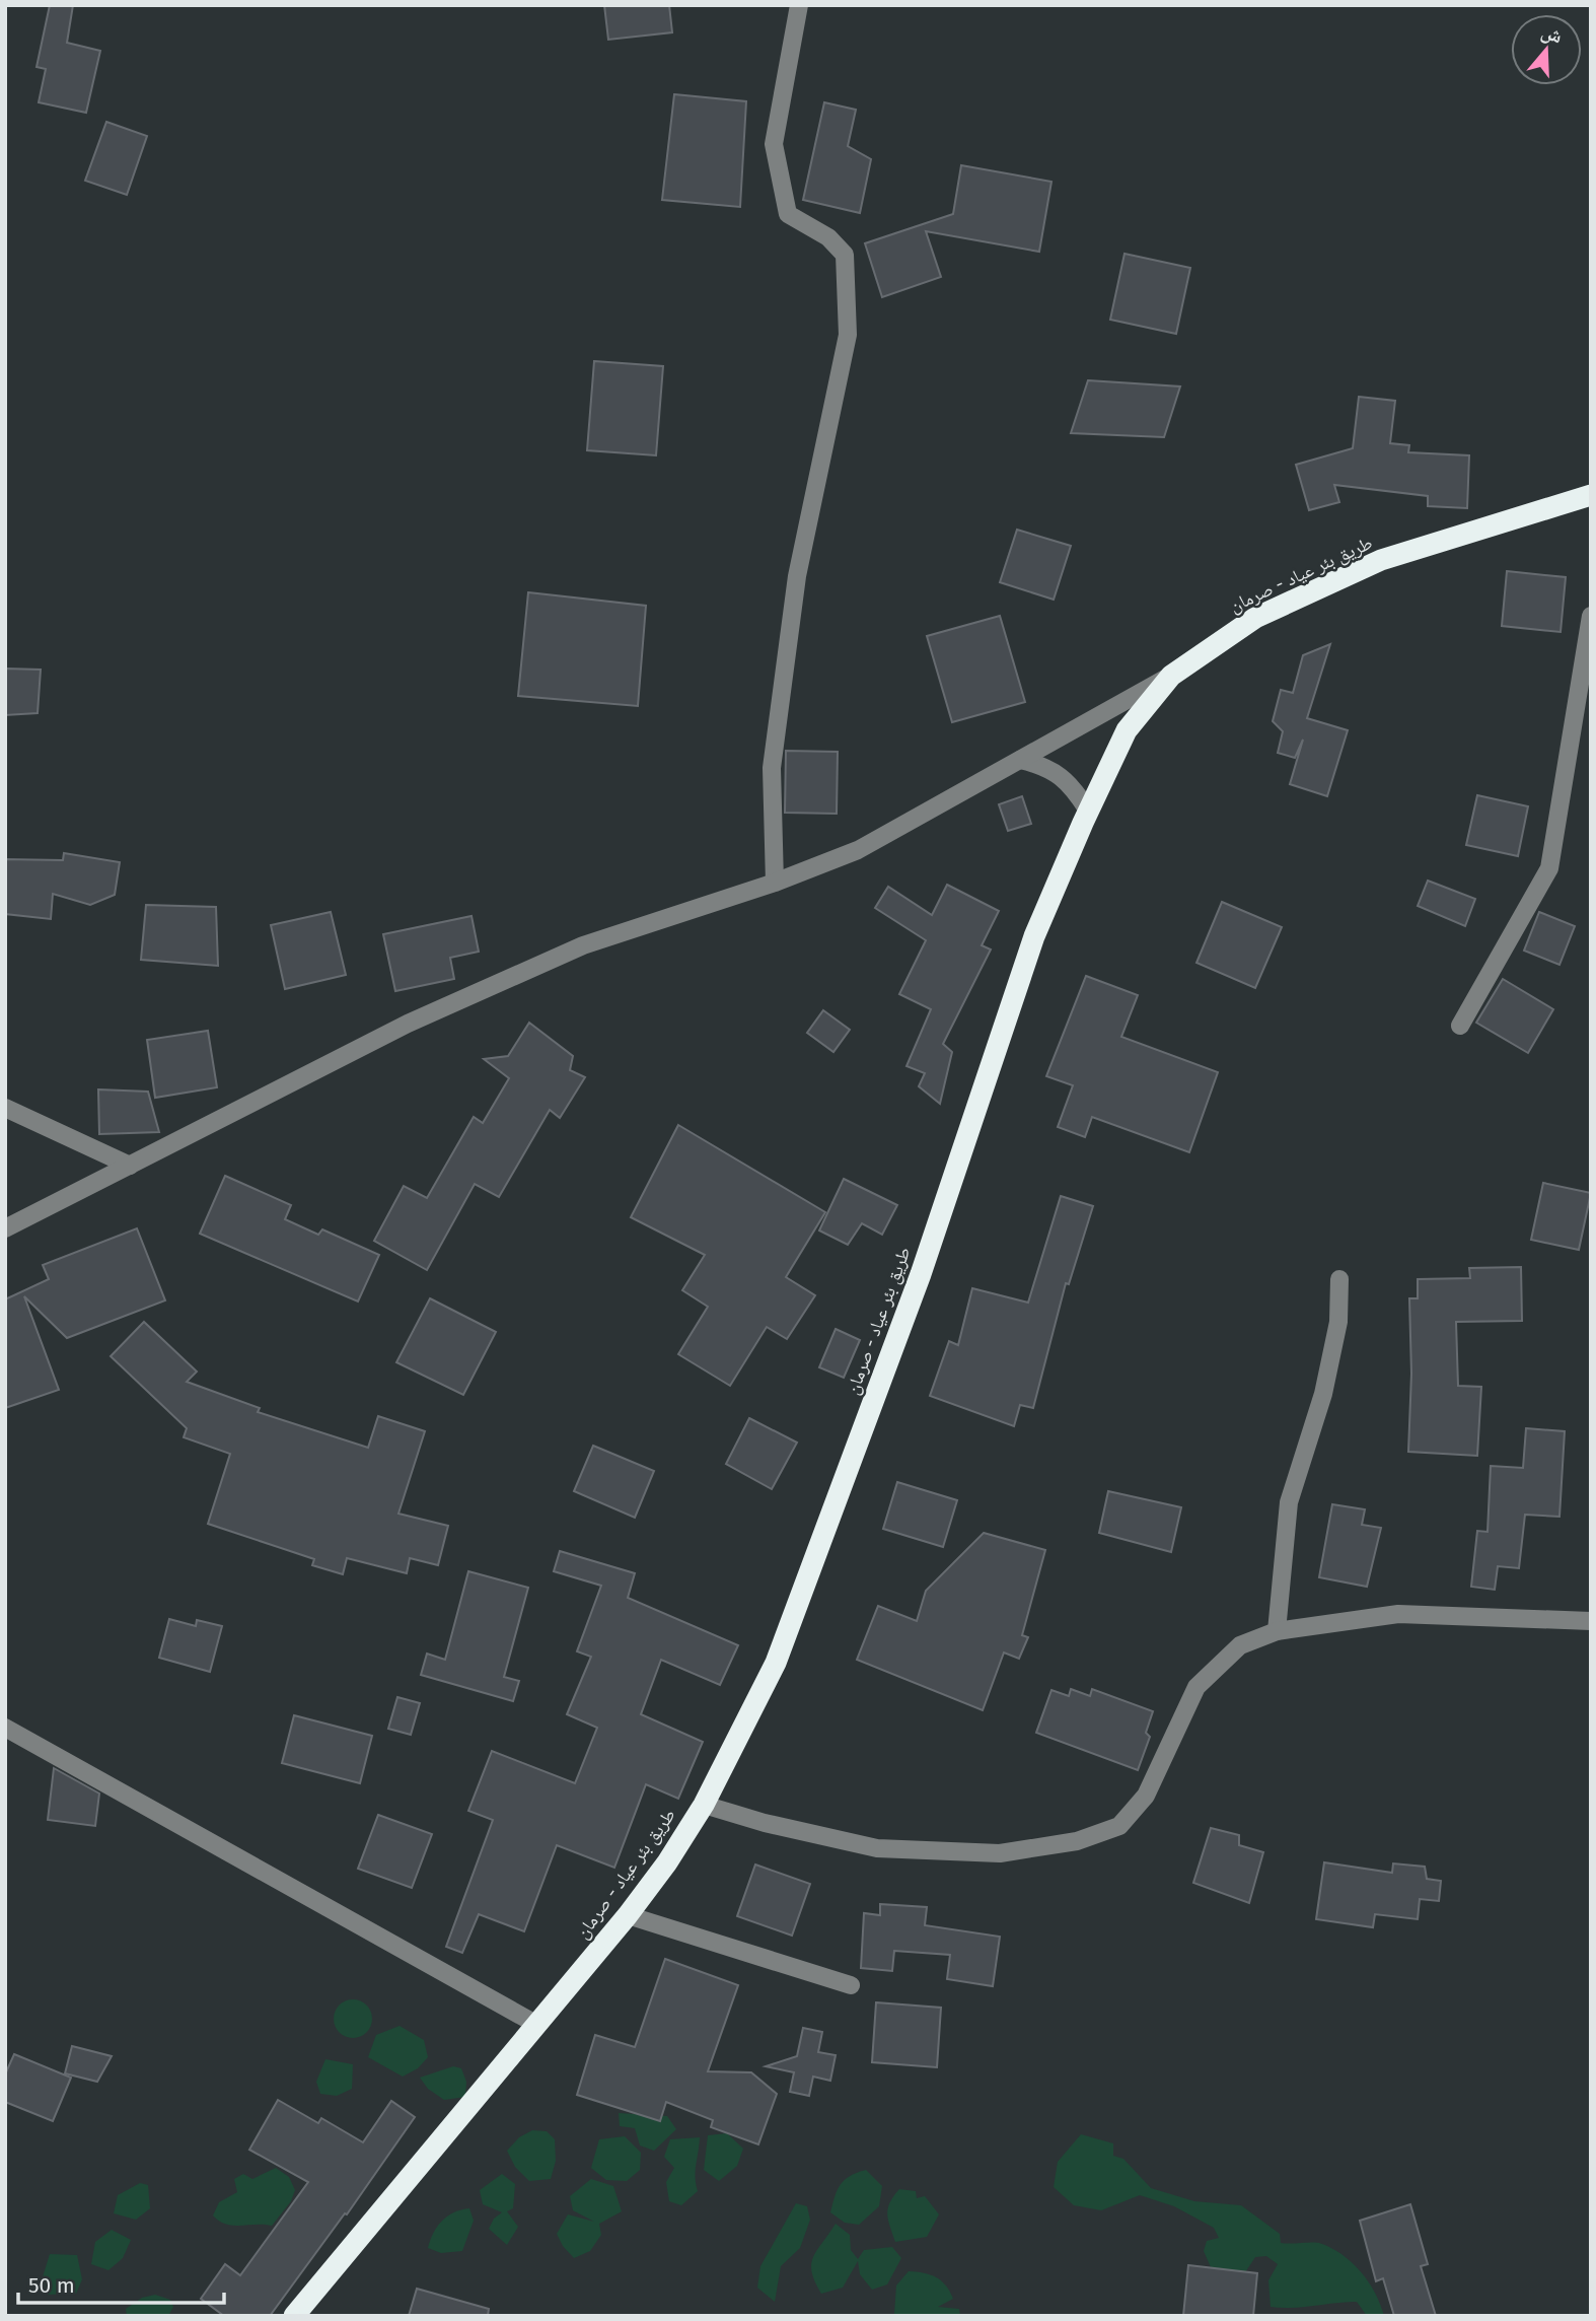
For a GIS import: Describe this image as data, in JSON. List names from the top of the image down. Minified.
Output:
{"streets":{"highway":["طريق بئر عياد - صرمان"]},"scale_bar":"50 m","north":"top"}
